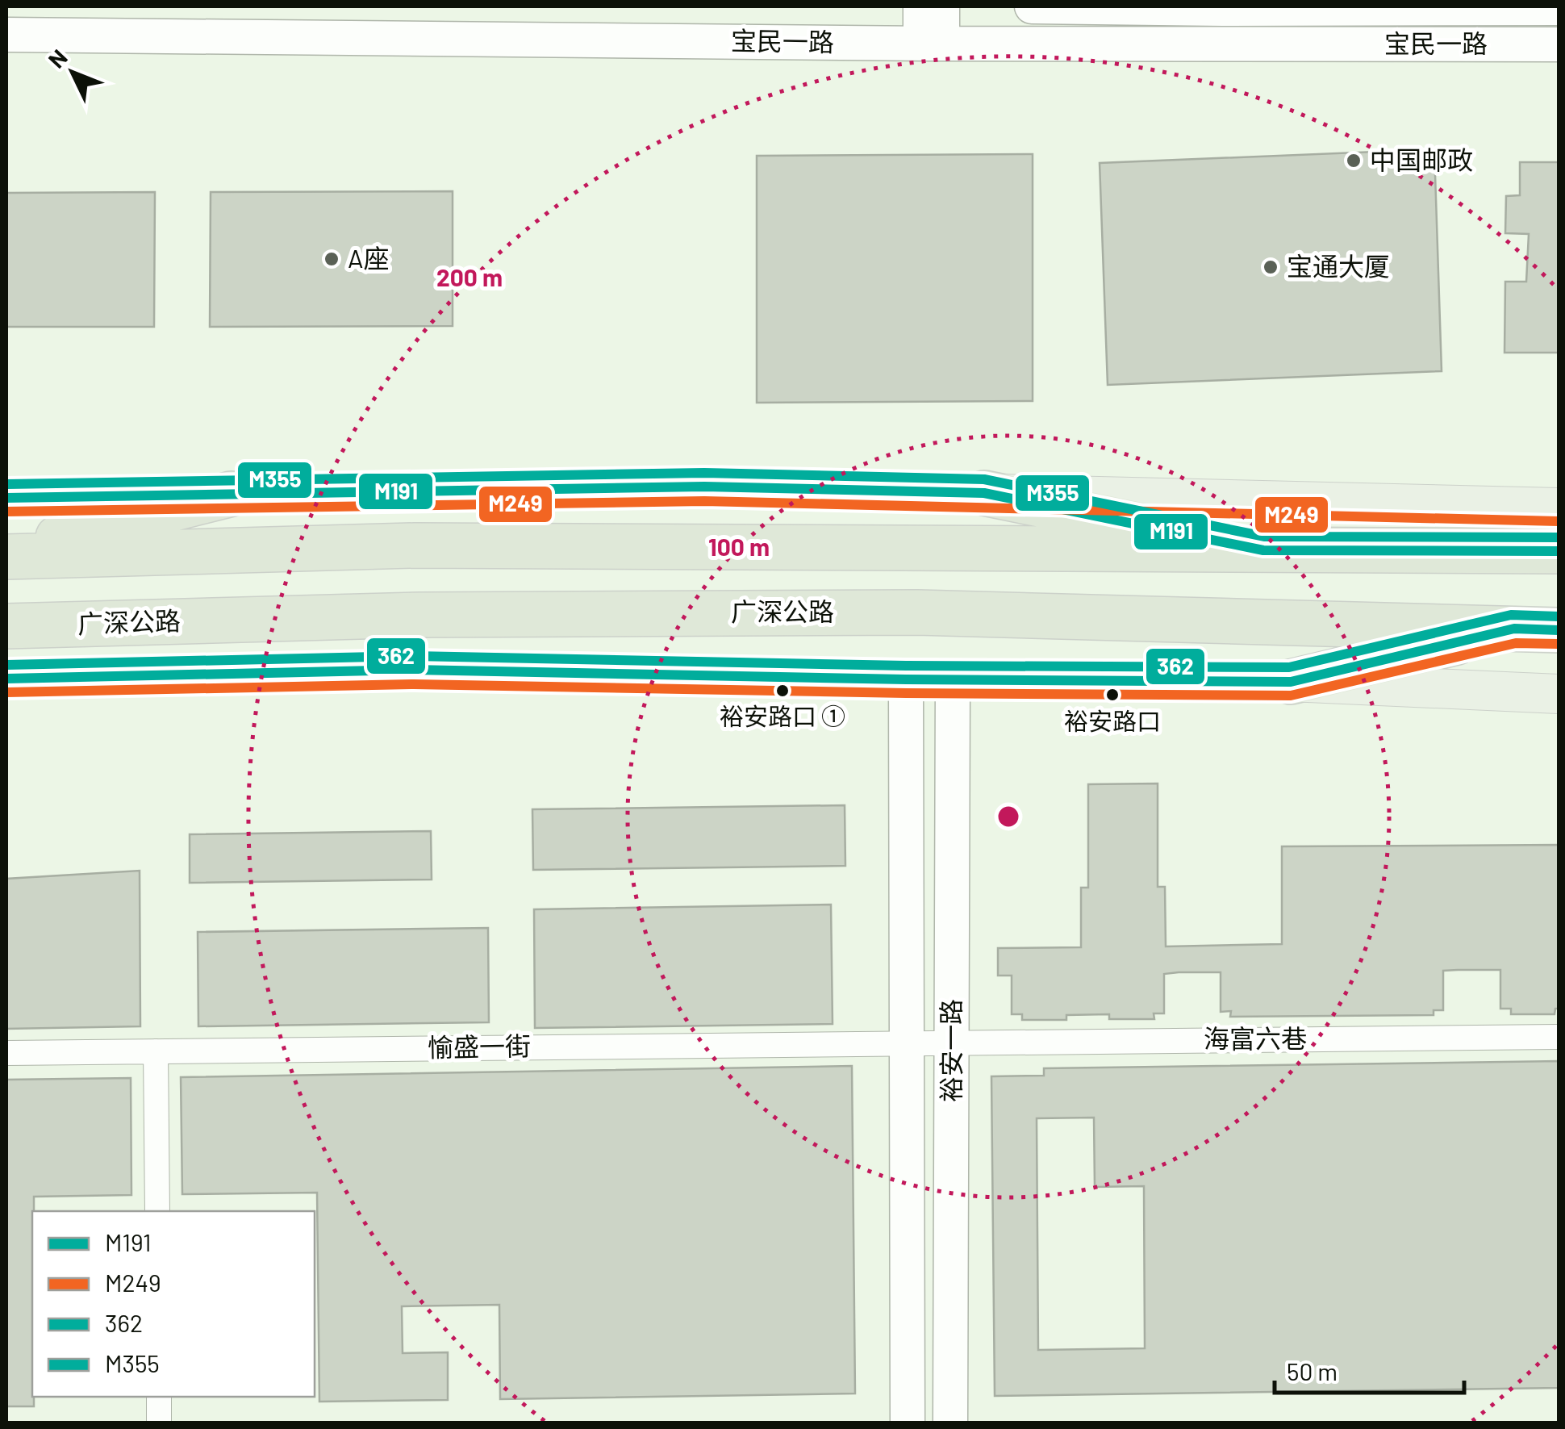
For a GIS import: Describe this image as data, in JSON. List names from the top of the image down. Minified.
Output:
{"streets":{"highway":["广深公路"],"main road":["宝民一路","裕安一路"],"street":["海富六巷","愉盛一街"]},"crossings":[["海富六巷","愉盛一街"],["海富六巷","裕安一路"],["愉盛一街","裕安一路"]],"places":["中国邮政","A座","宝通大厦","裕安路口 ①","裕安路口"],"lines":["transit line M355","transit line M191","transit line M249","transit line 362"],"legend":["M191","M249","362","M355"],"scale_bar":"50 m","north":"top left","rings":["200 m","100 m"]}
